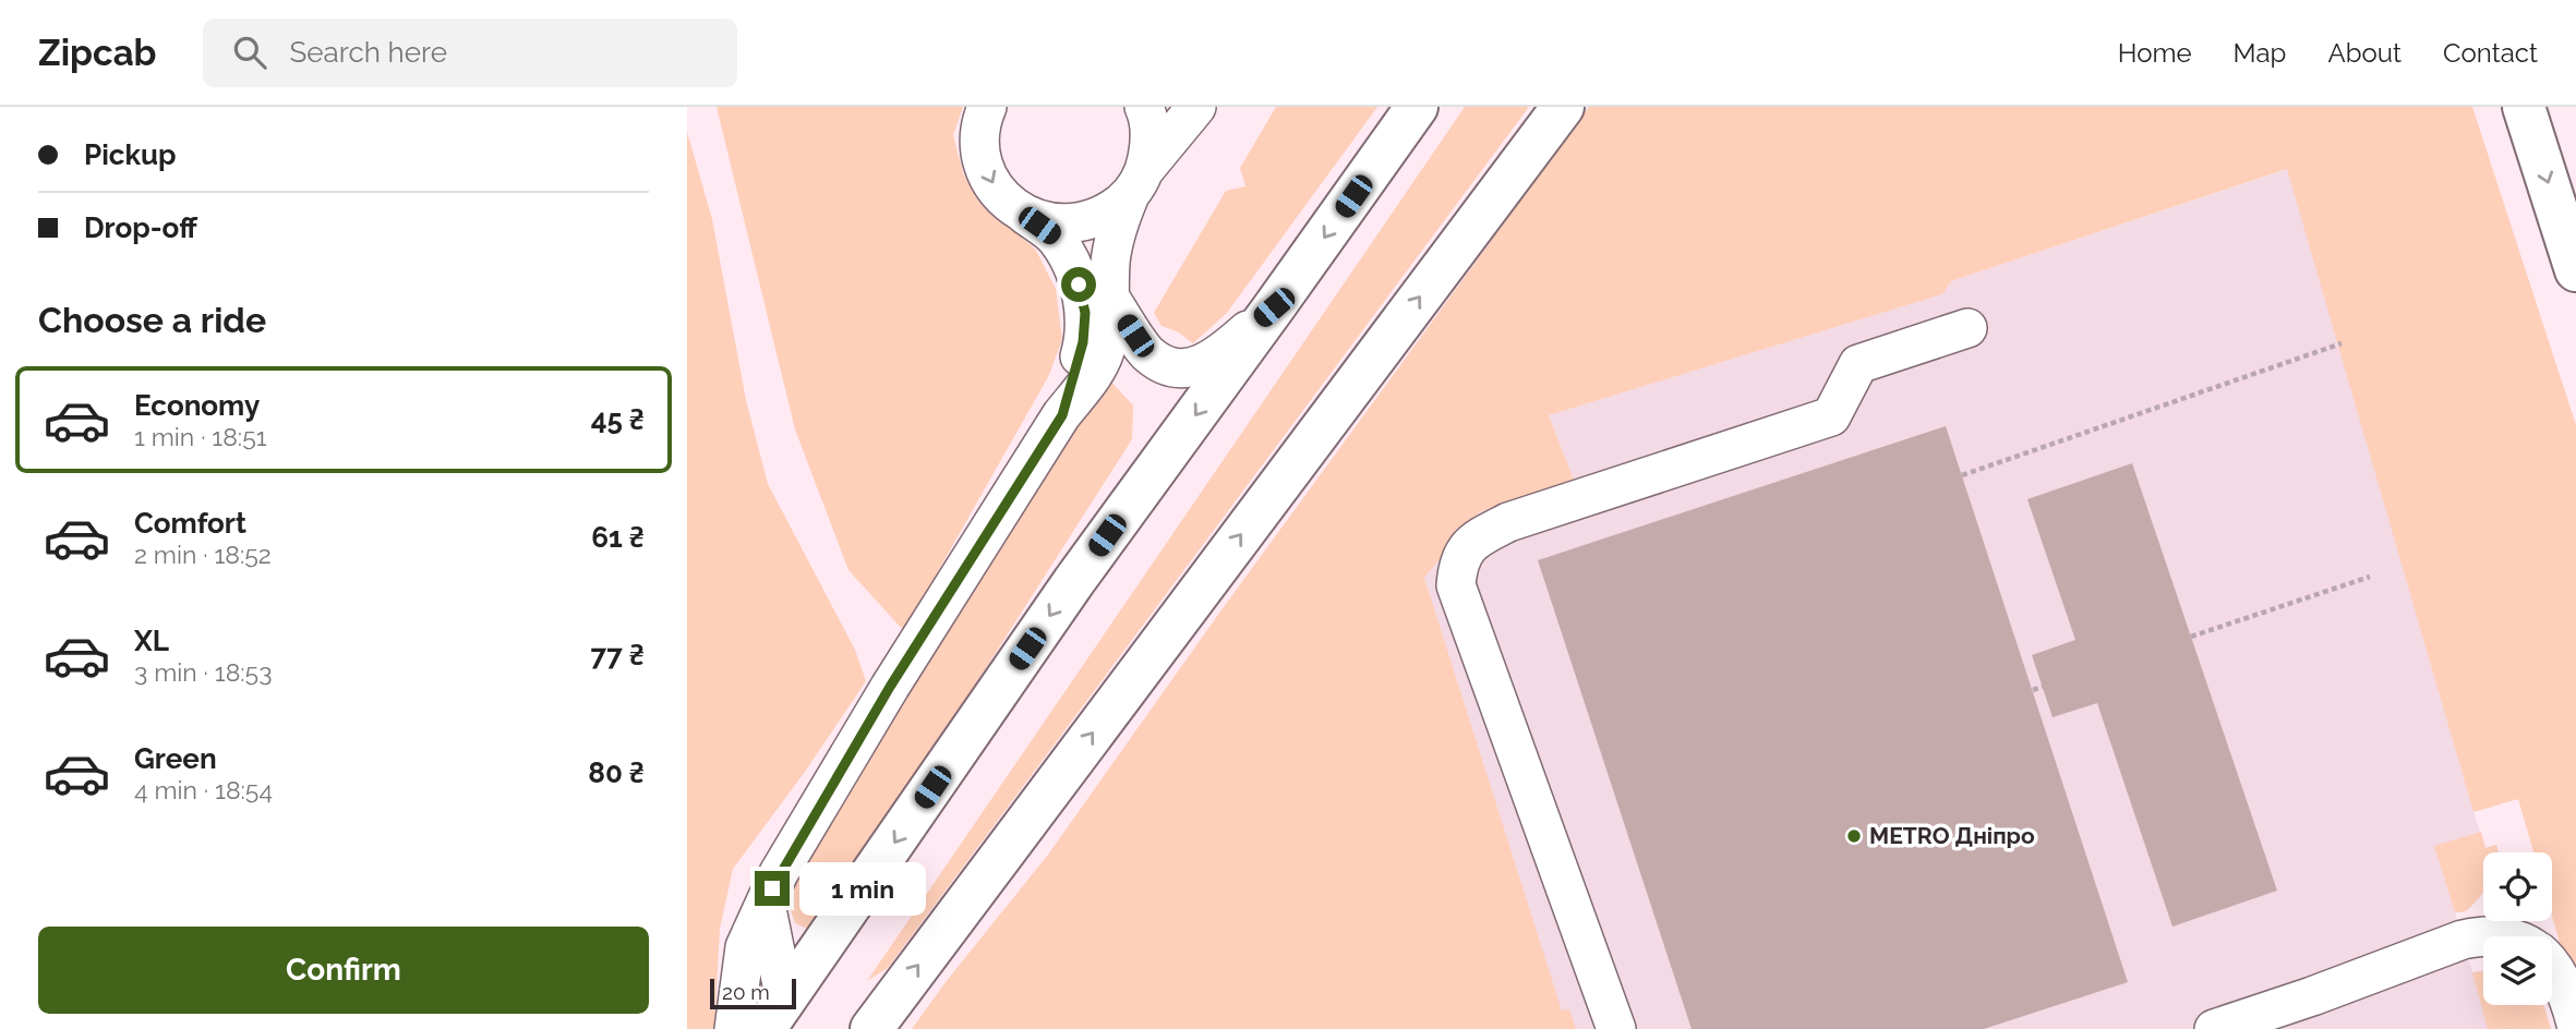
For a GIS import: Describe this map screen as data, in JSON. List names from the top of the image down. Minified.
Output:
{"places":["METRO Дніпро"],"scale_bar":"20 m","page":{"header":"Zipcab","search":"Search here","nav":["Home","Map","About","Contact"],"banner":["Pickup","Drop-off"],"heading":"Choose a ride","list":[{"name":"Economy","note":"1 min · 18:51","value":"45 ₴"},{"name":"Comfort","note":"2 min · 18:52","value":"61 ₴"},{"name":"XL","note":"3 min · 18:53","value":"77 ₴"},{"name":"Green","note":"4 min · 18:54","value":"80 ₴"}],"bubble":"1 min","buttons":"Confirm","scale":"20 m"}}
